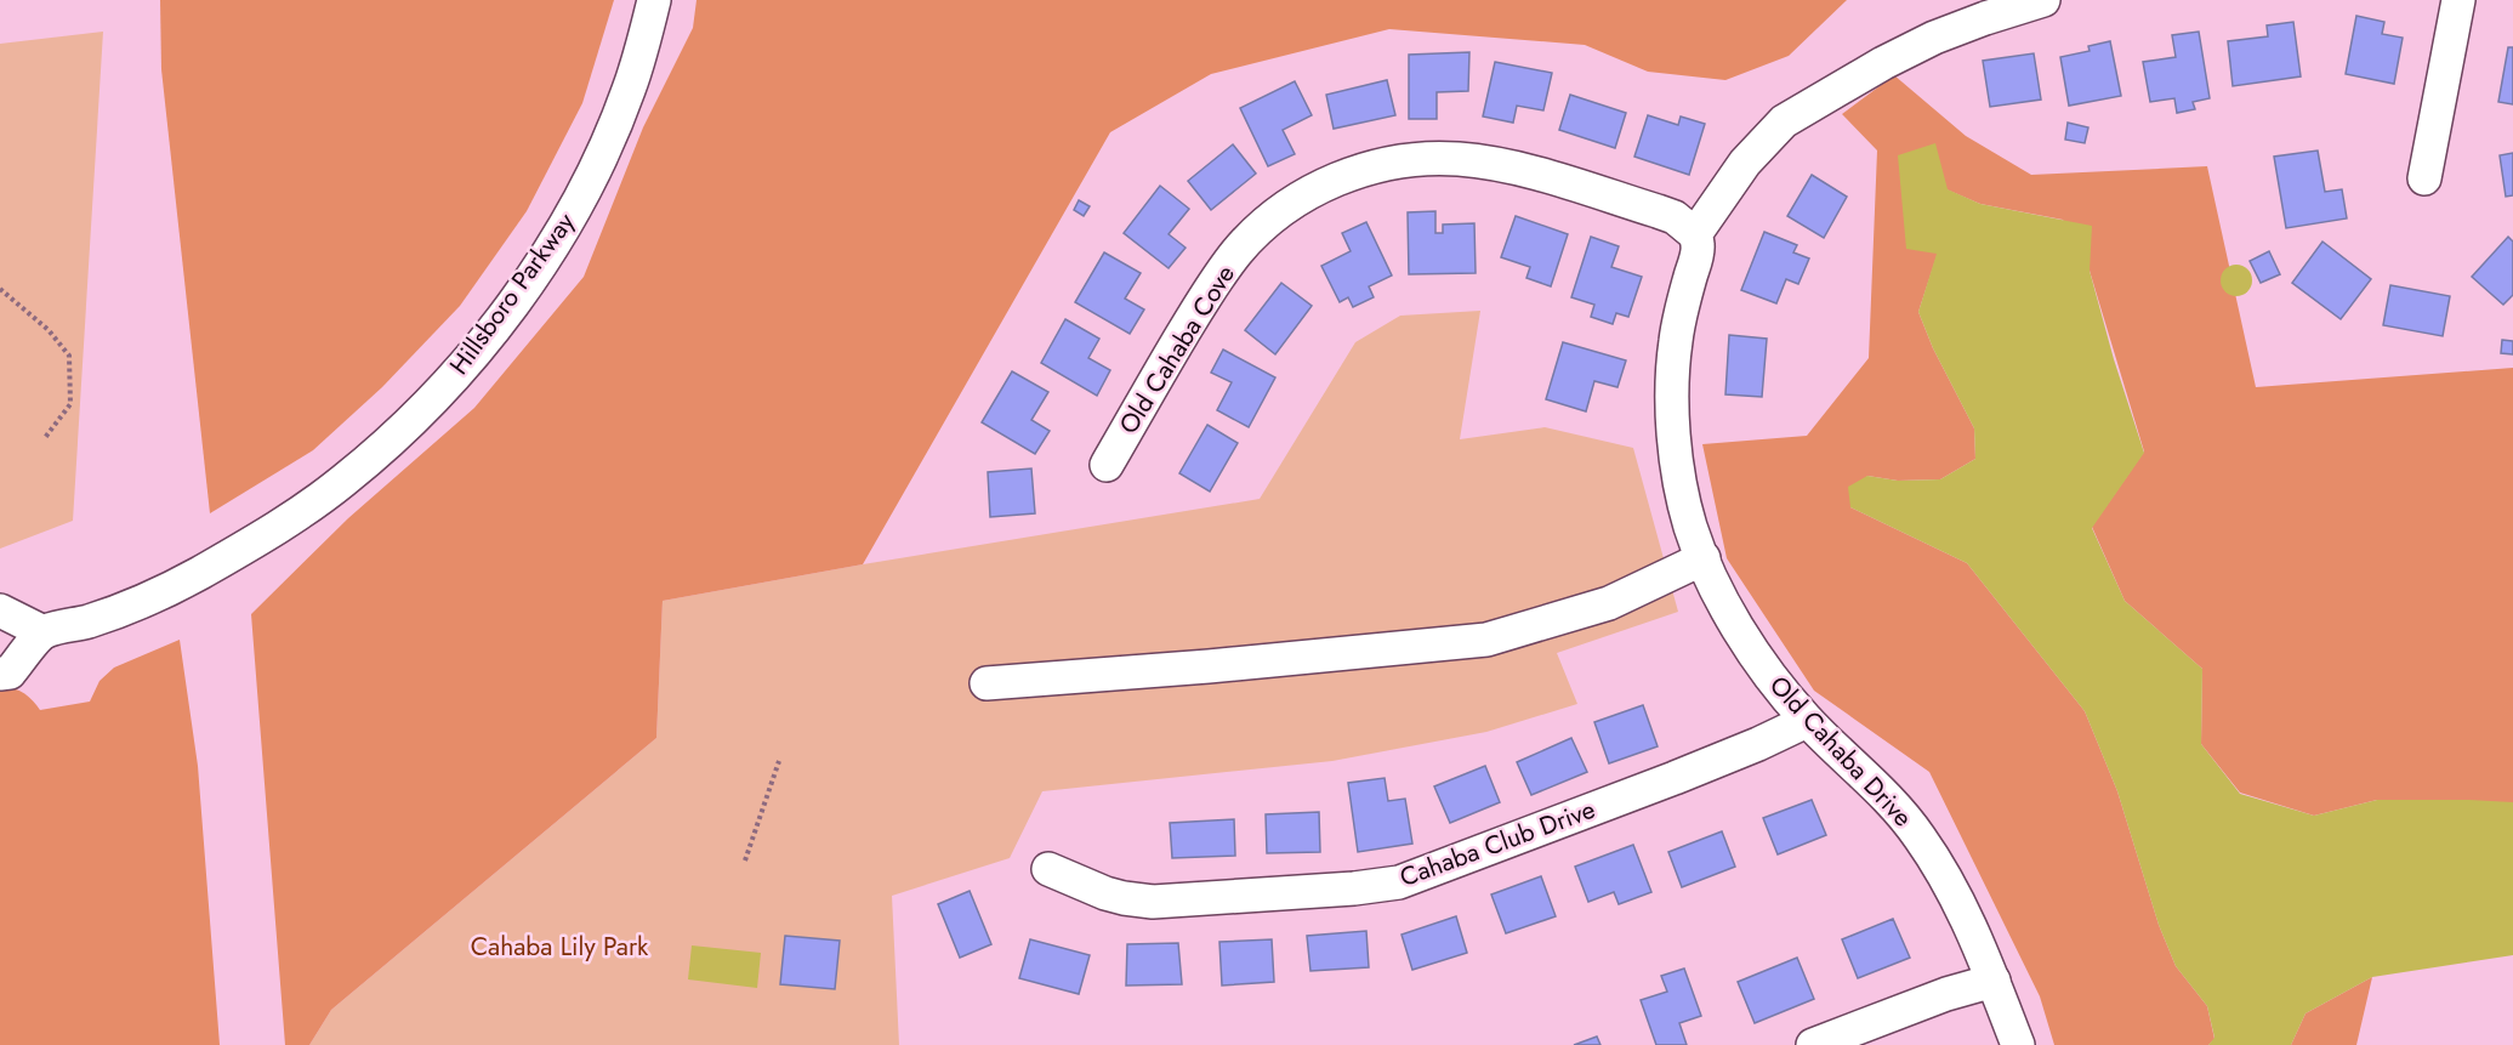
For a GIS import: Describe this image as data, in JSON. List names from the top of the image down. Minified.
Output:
{"streets":{"street":["Hillsboro Parkway","Old Cahaba Cove","Old Cahaba Drive","Cahaba Club Drive"]},"crossings":[["Old Cahaba Cove","Old Cahaba Drive"],["Old Cahaba Drive","Cahaba Club Drive"]],"parks":["Cahaba Lily Park"]}
